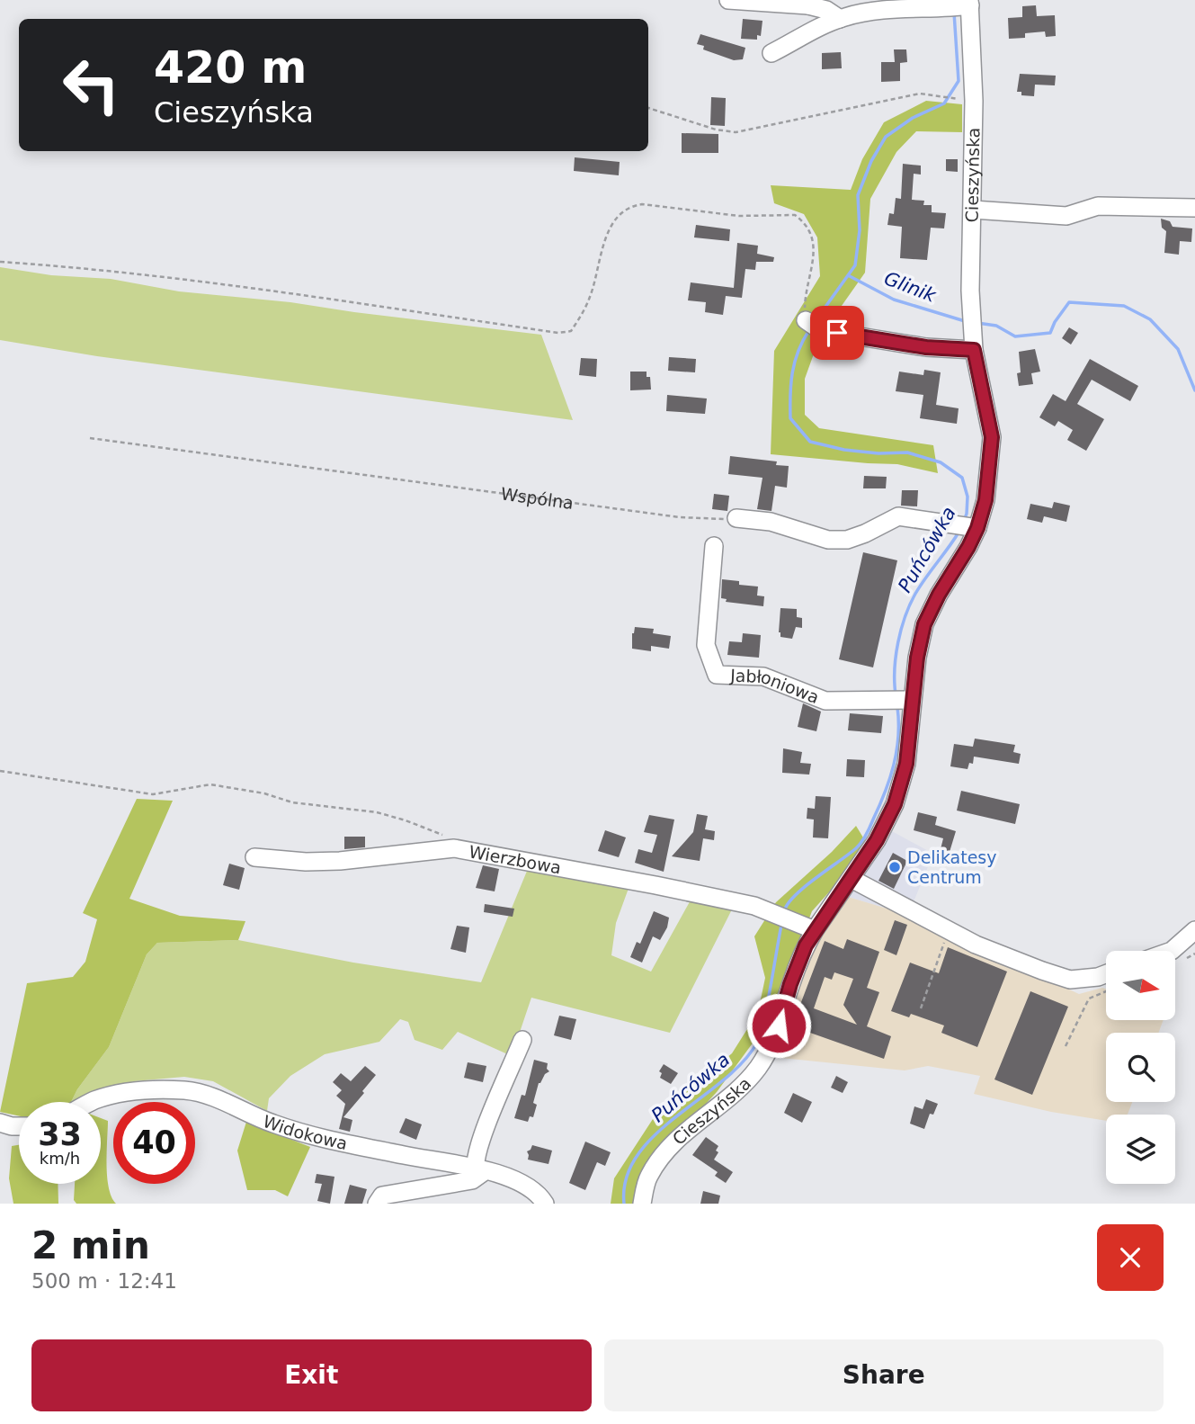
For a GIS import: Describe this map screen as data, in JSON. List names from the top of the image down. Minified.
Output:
{"streets":{"street":["Cieszyńska","Jabłoniowa","Wierzbowa","Widokowa"],"path":["Wspólna"]},"crossings":[["Cieszyńska","Jabłoniowa"],["Cieszyńska","Wierzbowa"]],"water":["Glinik","Puńcówka"],"places":["Delikatesy Centrum"],"north":"right","page":{"turn":["420 m","Cieszyńska"],"speed":"33 km/h","limit":"40","heading":["2 min","500 m · 12:41"],"buttons":["Exit","Share"]}}
